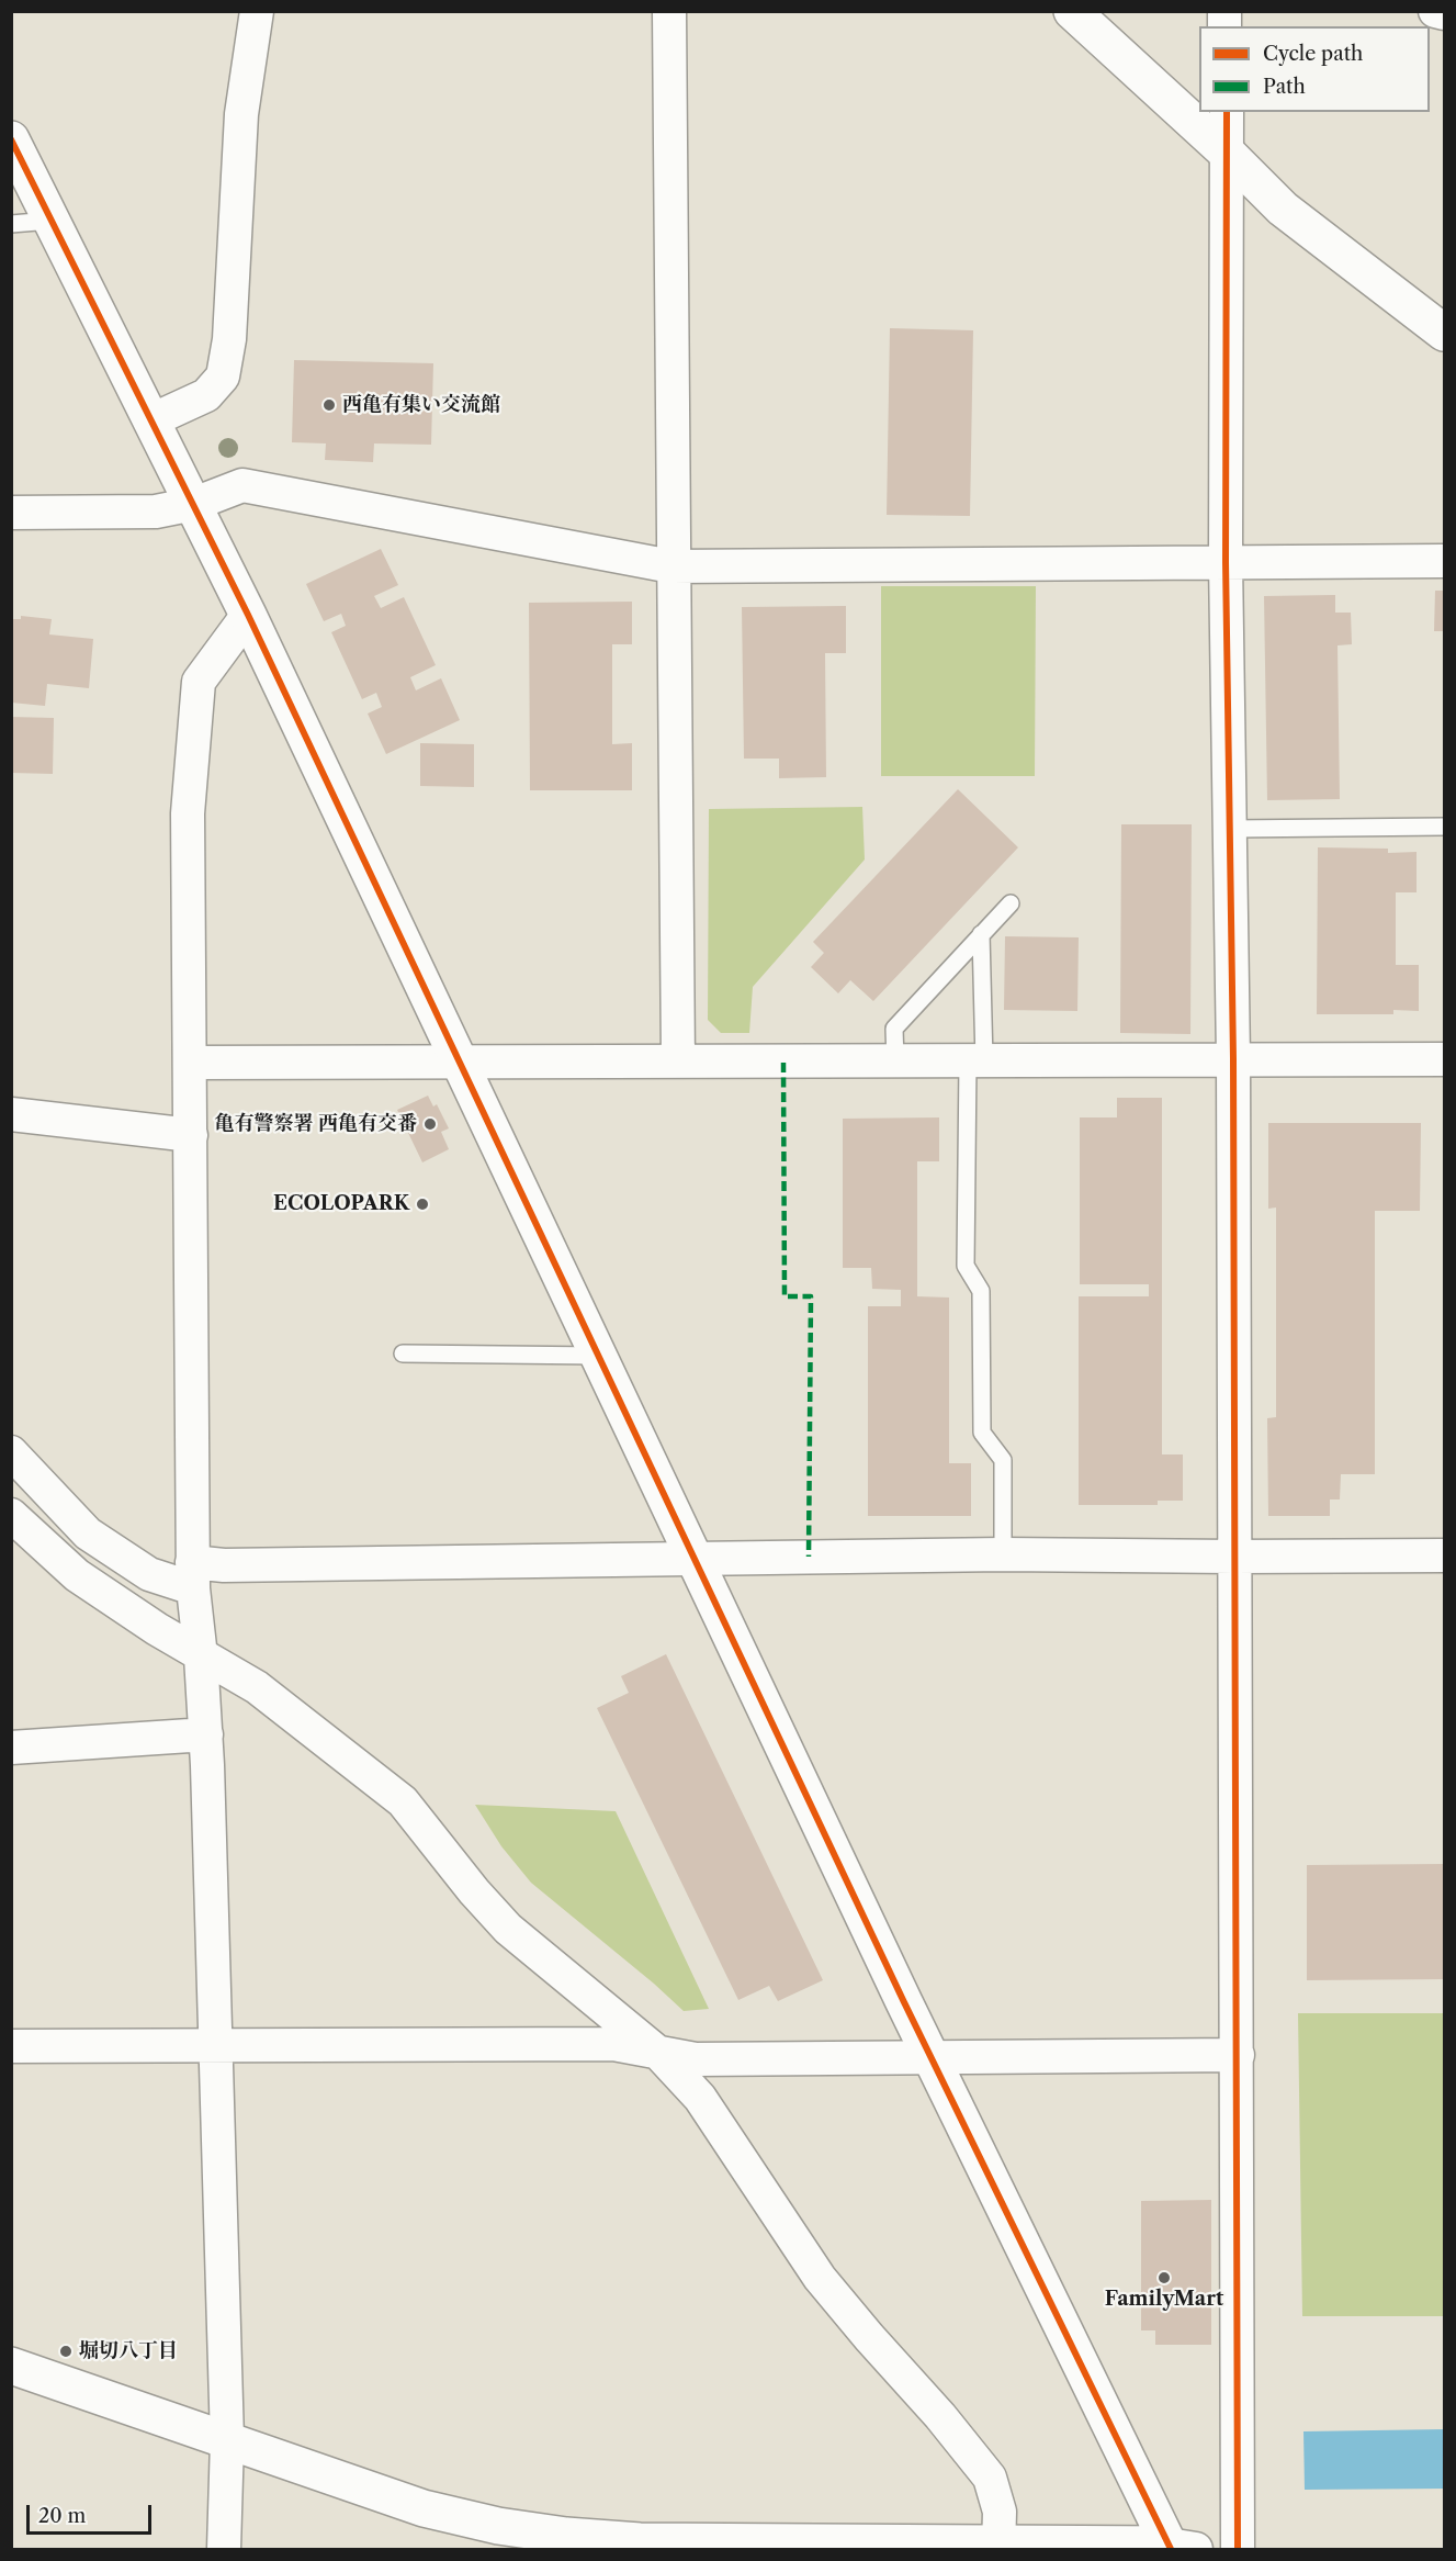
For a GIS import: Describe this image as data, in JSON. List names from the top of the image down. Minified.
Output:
{"places":["西亀有集い交流館","亀有警察署 西亀有交番","ECOLOPARK","FamilyMart","堀切八丁目"],"legend":["Cycle path","Path"],"scale_bar":"20 m"}
